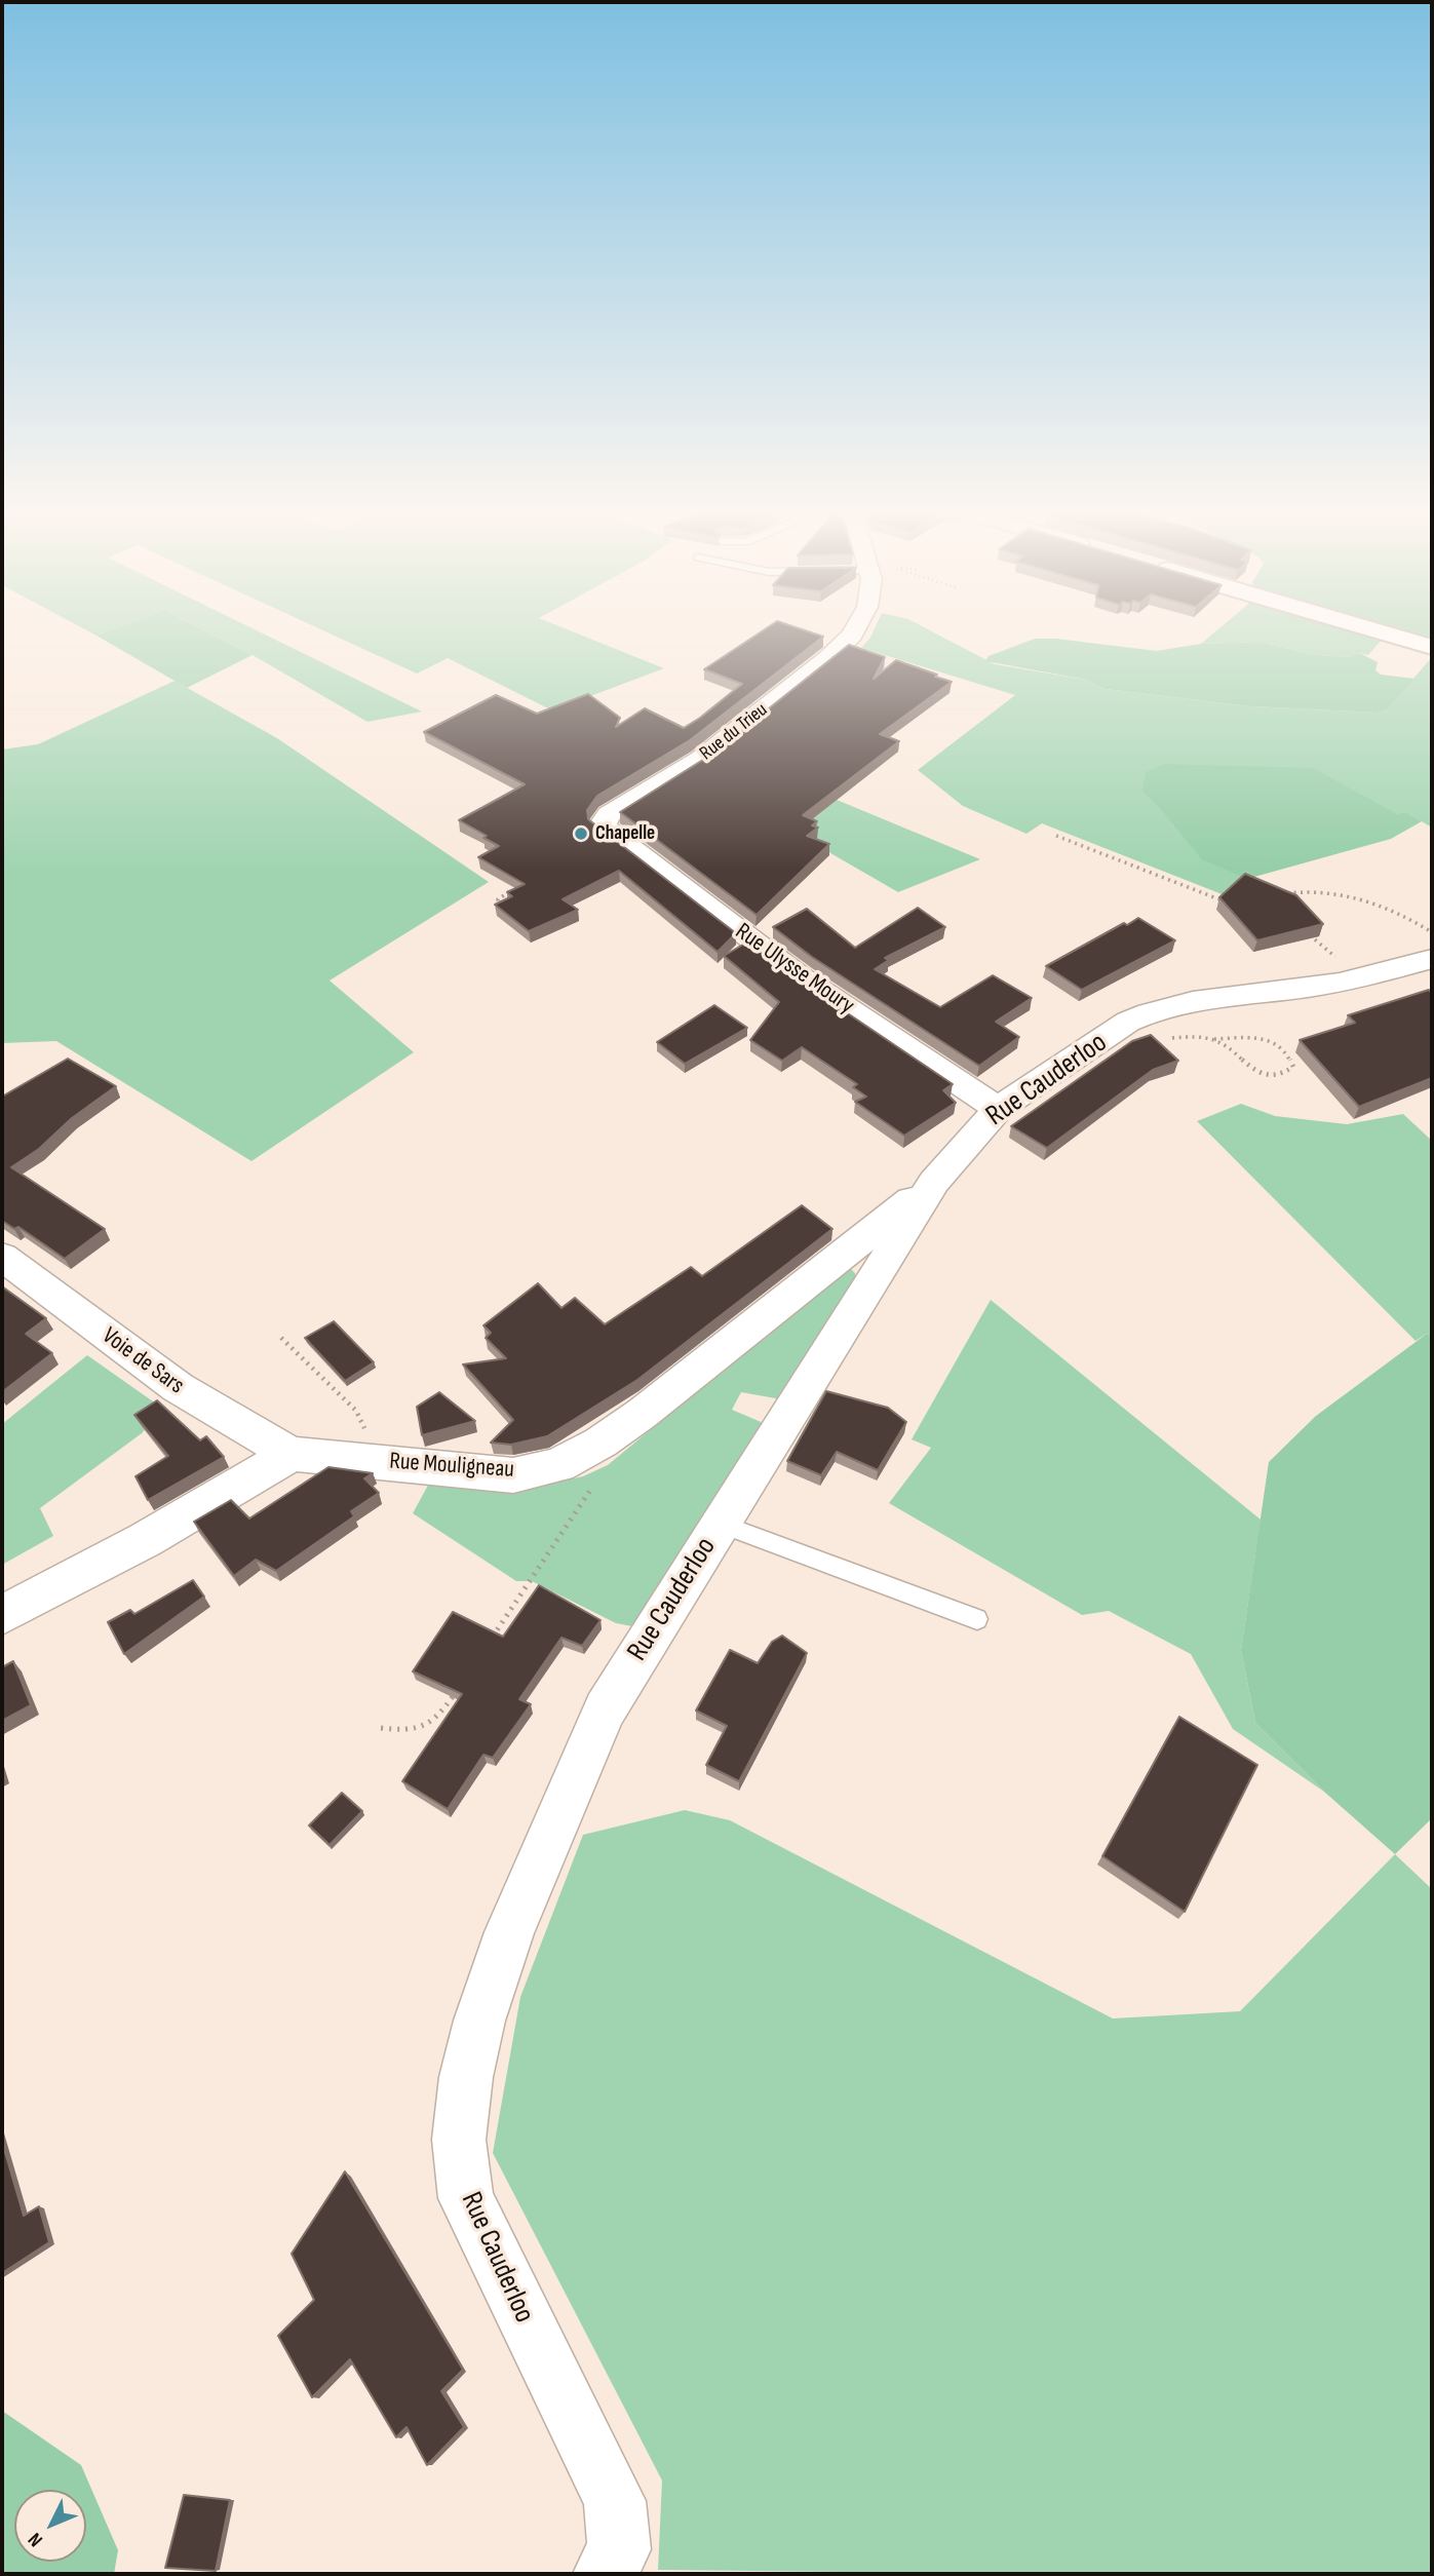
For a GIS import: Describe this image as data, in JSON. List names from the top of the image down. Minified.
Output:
{"streets":{"street":["Rue du Trieu","Rue Ulysse Moury","Rue Cauderloo","Voie de Sars","Rue Mouligneau"]},"crossings":[["Rue du Trieu","Rue Ulysse Moury"],["Rue Ulysse Moury","Rue Cauderloo"],["Rue Cauderloo","Rue Mouligneau"],["Voie de Sars","Rue Mouligneau"]],"places":["Chapelle"],"north":"bottom left"}
